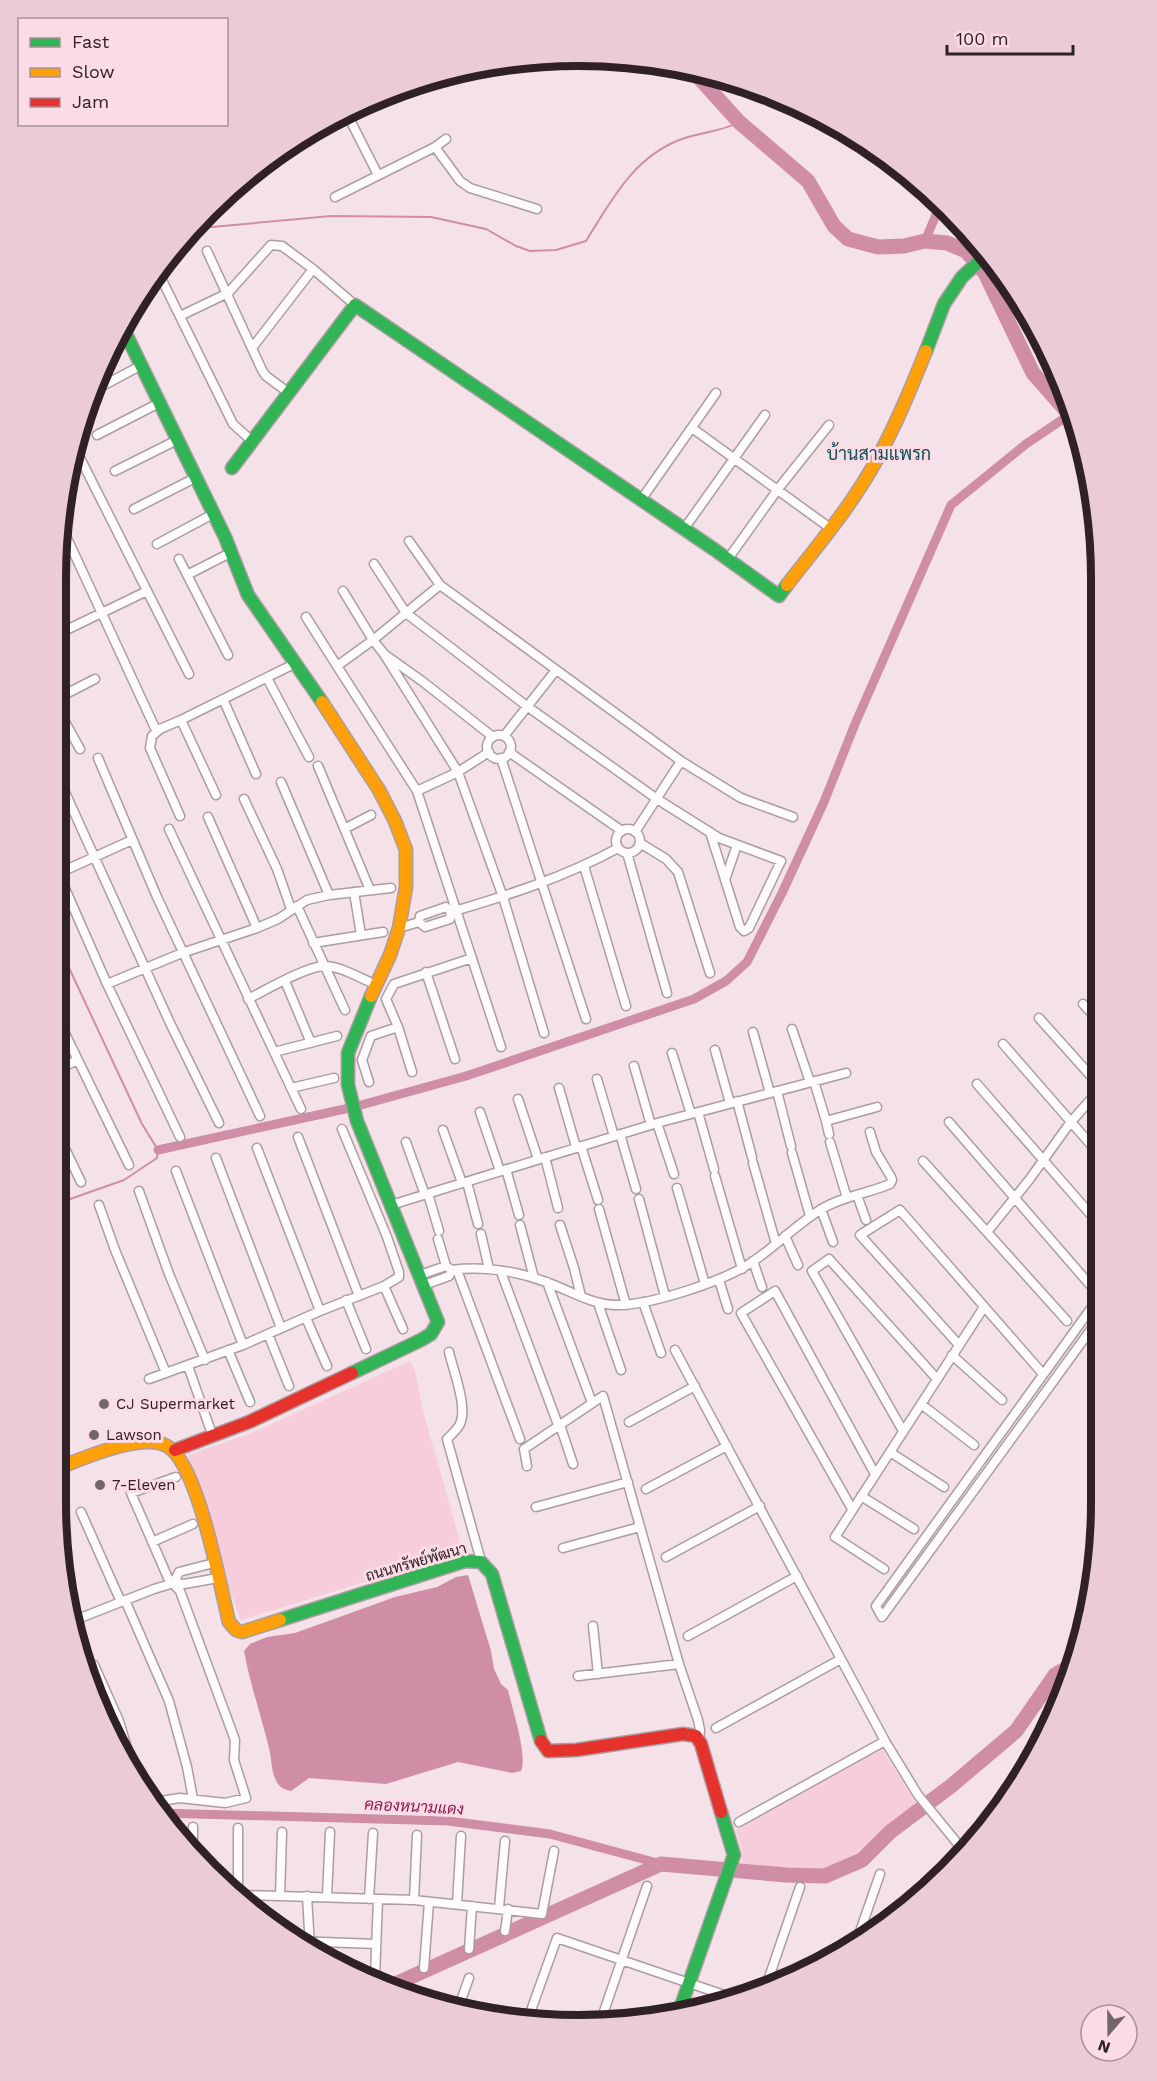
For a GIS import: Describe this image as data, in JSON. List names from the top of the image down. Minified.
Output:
{"streets":{"street":["ถนนทรัพย์พัฒนา"]},"districts":["บ้านสามแพรก"],"water":["คลองหนามแดง"],"places":["CJ Supermarket","Lawson","7-Eleven"],"legend":["Fast","Slow","Jam"],"scale_bar":"100 m","north":"bottom"}
